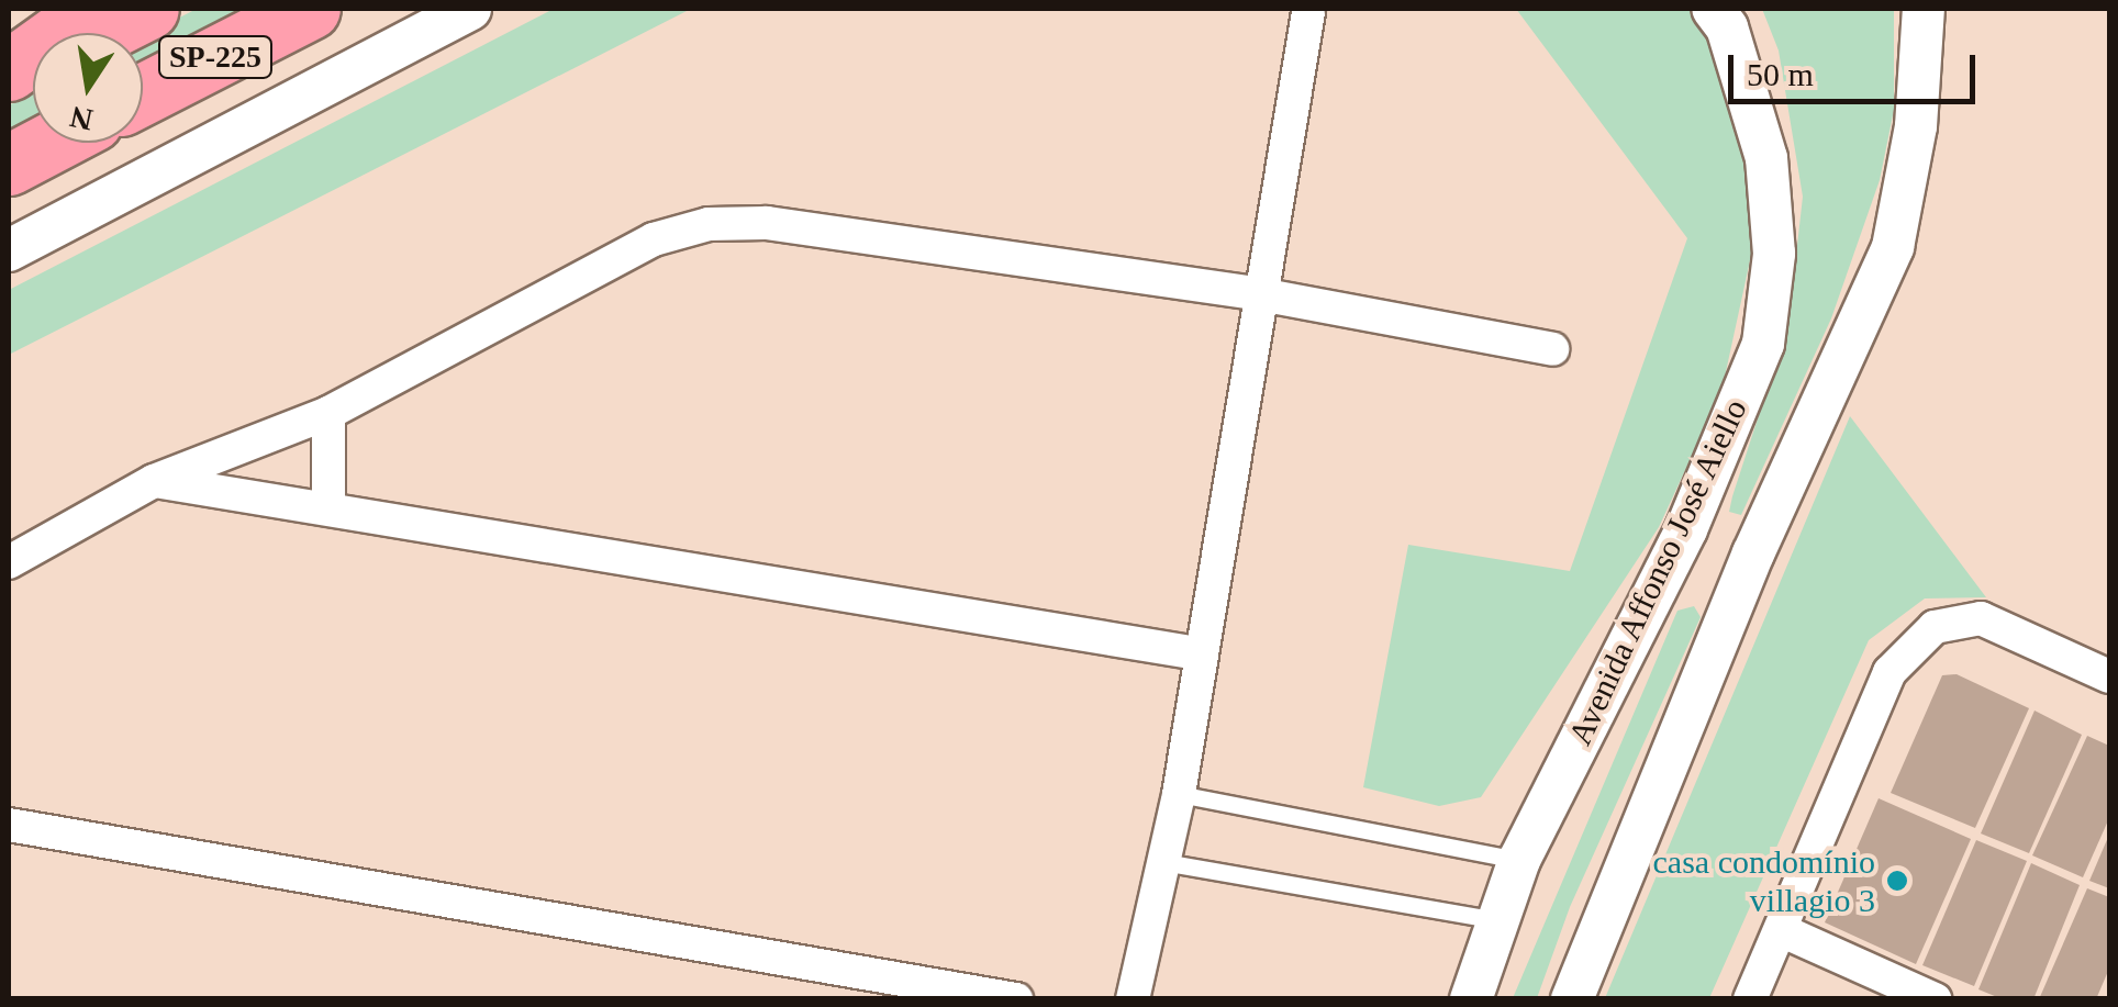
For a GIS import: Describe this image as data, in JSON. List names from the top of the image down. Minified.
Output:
{"streets":{"highway":["SP-225"],"street":["Avenida Affonso José Aiello"]},"places":["casa condomínio villagio 3"],"scale_bar":"50 m","north":"bottom"}
